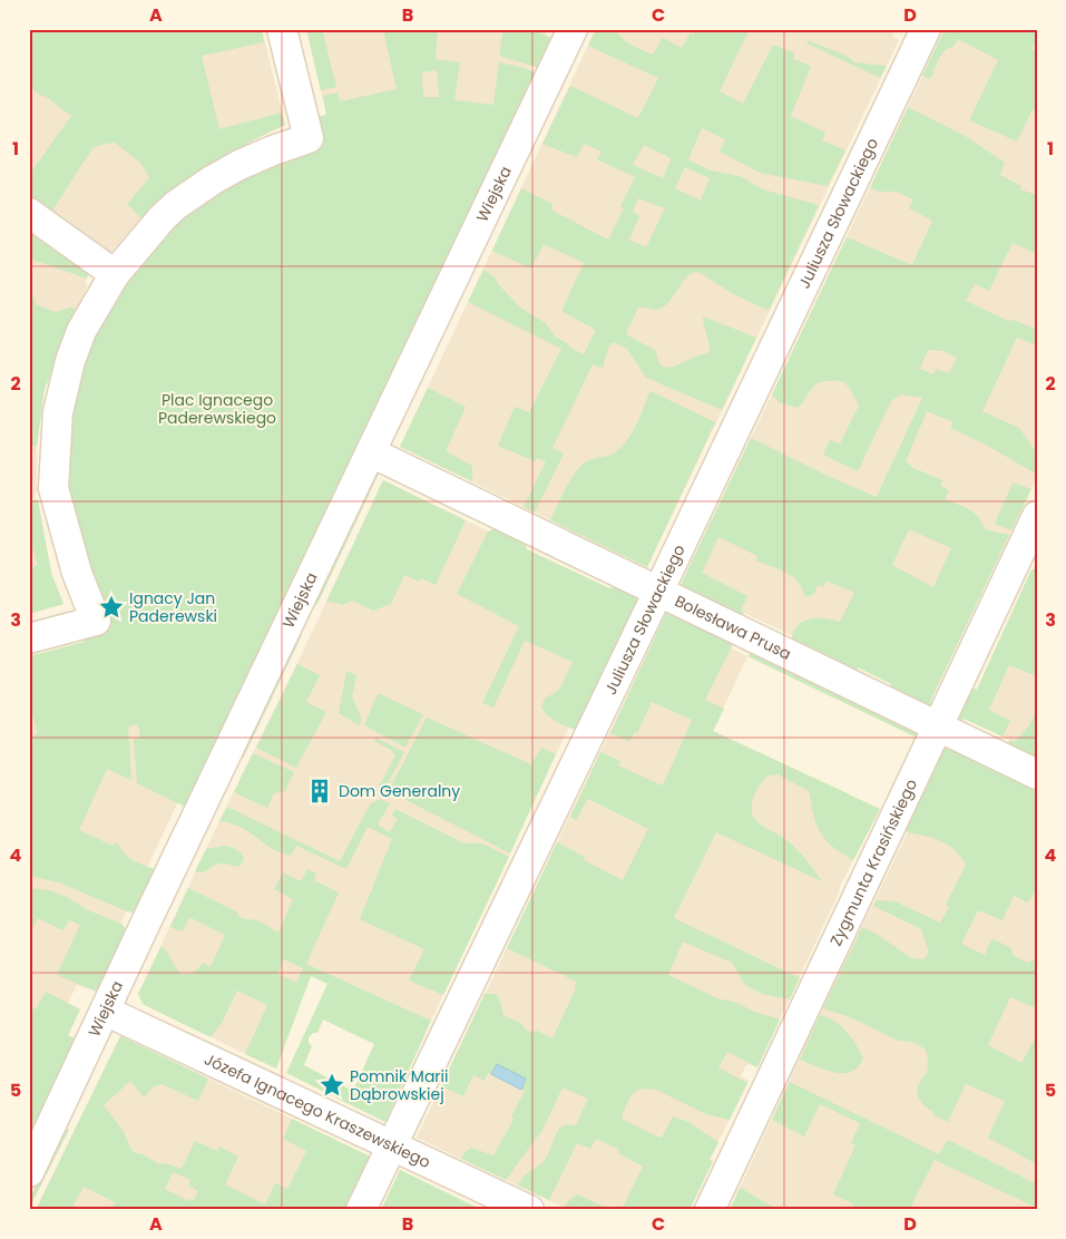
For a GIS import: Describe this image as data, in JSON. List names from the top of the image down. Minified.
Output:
{"streets":{"street":["Wiejska","Juliusza Słowackiego","Bolesława Prusa","Zygmunta Krasińskiego","Józefa Ignacego Kraszewskiego"]},"crossings":[["Wiejska","Bolesława Prusa"],["Wiejska","Józefa Ignacego Kraszewskiego"],["Juliusza Słowackiego","Bolesława Prusa"],["Juliusza Słowackiego","Józefa Ignacego Kraszewskiego"],["Bolesława Prusa","Zygmunta Krasińskiego"]],"parks":["Plac Ignacego Paderewskiego"],"places":{"place":["Ignacy Jan Paderewski","Pomnik Marii Dąbrowskiej"],"building":["Dom Generalny"]},"grid":{"columns":["A","B","C","D"],"rows":["1","2","3","4","5"]}}
